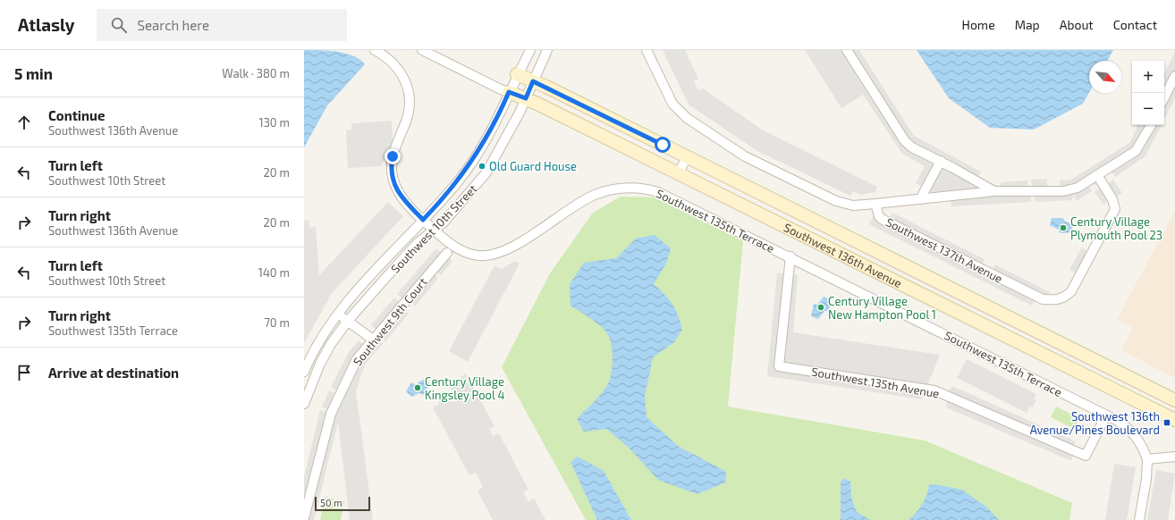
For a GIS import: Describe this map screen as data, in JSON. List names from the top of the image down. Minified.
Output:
{"streets":{"street":["Southwest 135th Terrace","Southwest 10th Street","Southwest 137th Avenue","Southwest 136th Avenue","Southwest 9th Court","Southwest 135th Avenue"]},"crossings":[["Southwest 135th Terrace","Southwest 10th Street"],["Southwest 135th Terrace","Southwest 135th Avenue"],["Southwest 10th Street","Southwest 136th Avenue"]],"places":{"other":["Old Guard House","Century Village Plymouth Pool 23","Century Village New Hampton Pool 1","Century Village Kingsley Pool 4"],"transit":["Southwest 136th Avenue/Pines Boulevard"]},"scale_bar":"50 m","north":"bottom right","page":{"header":"Atlasly","search":"Search here","nav":["Home","Map","About","Contact"],"heading":["5 min","Walk · 380 m"],"map_buttons":["+","−"],"list":[["Continue","Southwest 136th Avenue","130 m"],["Turn left","Southwest 10th Street","20 m"],["Turn right","Southwest 136th Avenue","20 m"],["Turn left","Southwest 10th Street","140 m"],["Turn right","Southwest 135th Terrace","70 m"],"Arrive at destination"],"scale":"50 m"}}
